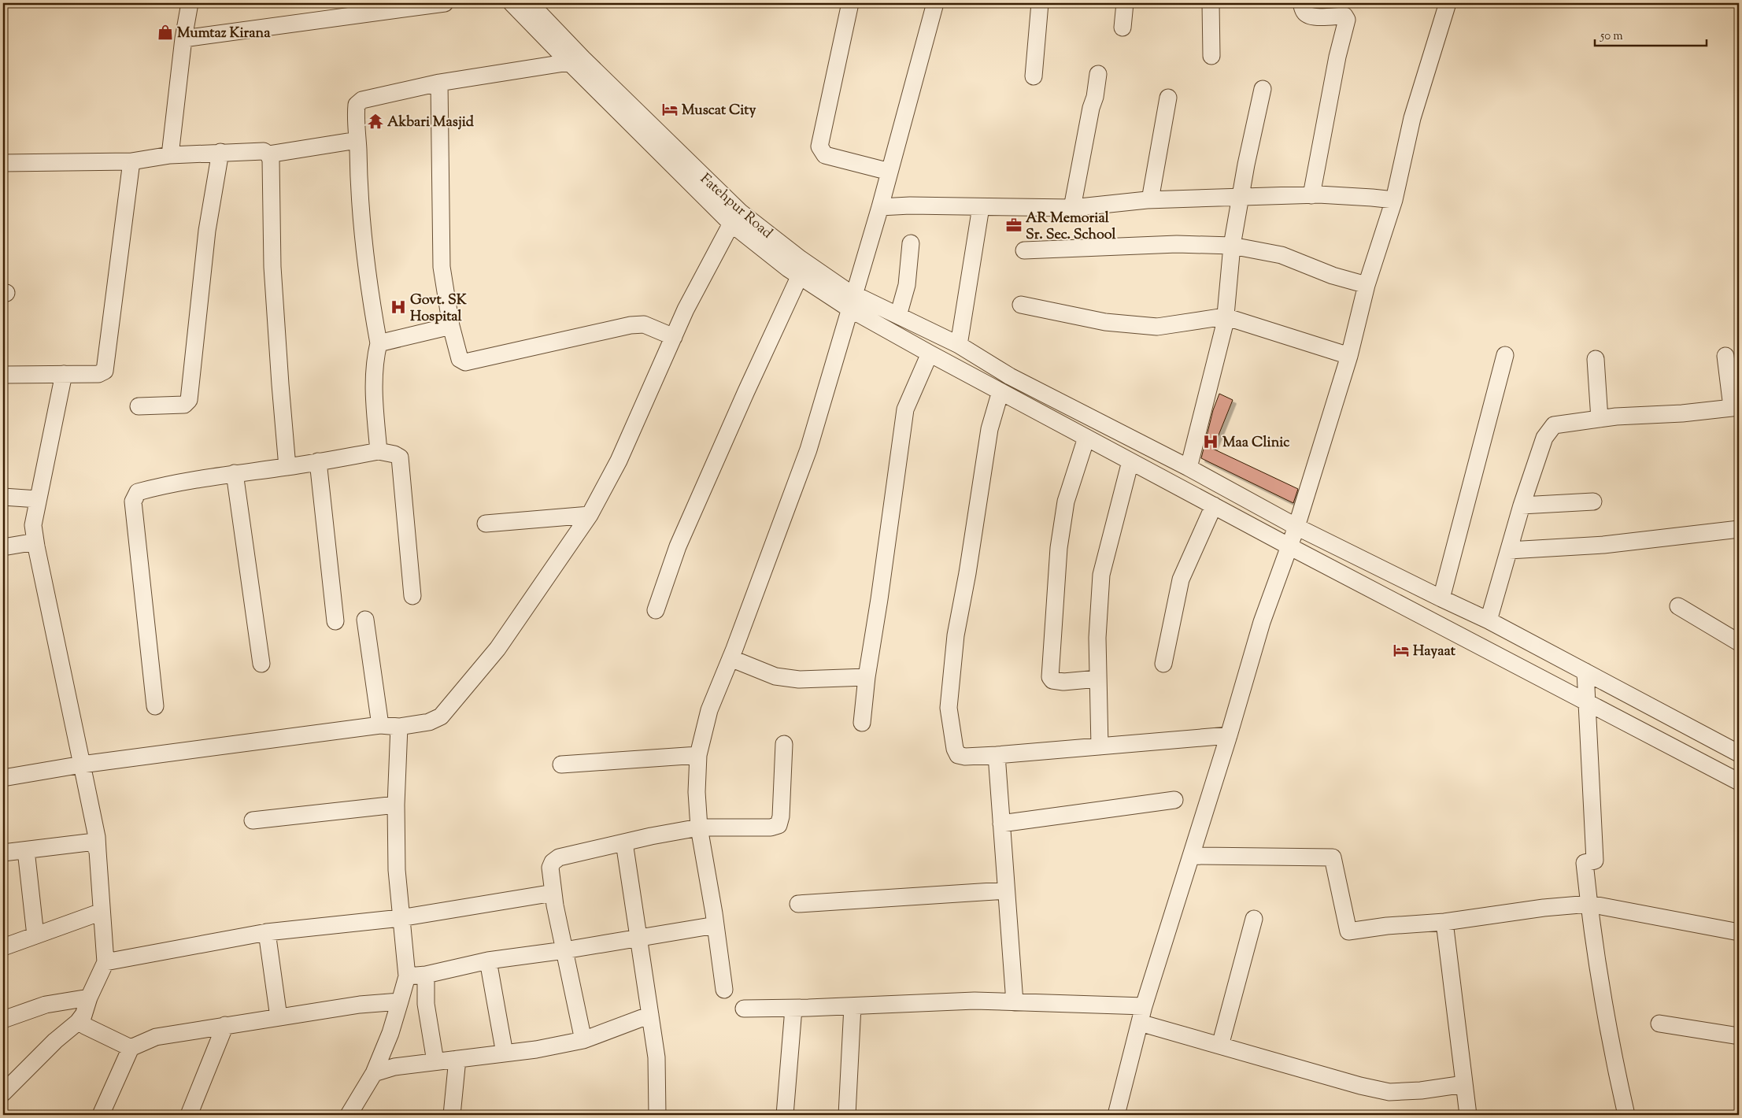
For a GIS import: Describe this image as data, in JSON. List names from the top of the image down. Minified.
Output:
{"streets":{"street":["Fatehpur Road"]},"places":{"shop":["Mumtaz Kirana"],"hotel":["Muscat City","Hayaat"],"temple":["Akbari Masjid"],"office":["AR Memorial Sr. Sec. School"],"hospital":["Govt. SK Hospital","Maa Clinic"]},"scale_bar":"50 m"}
